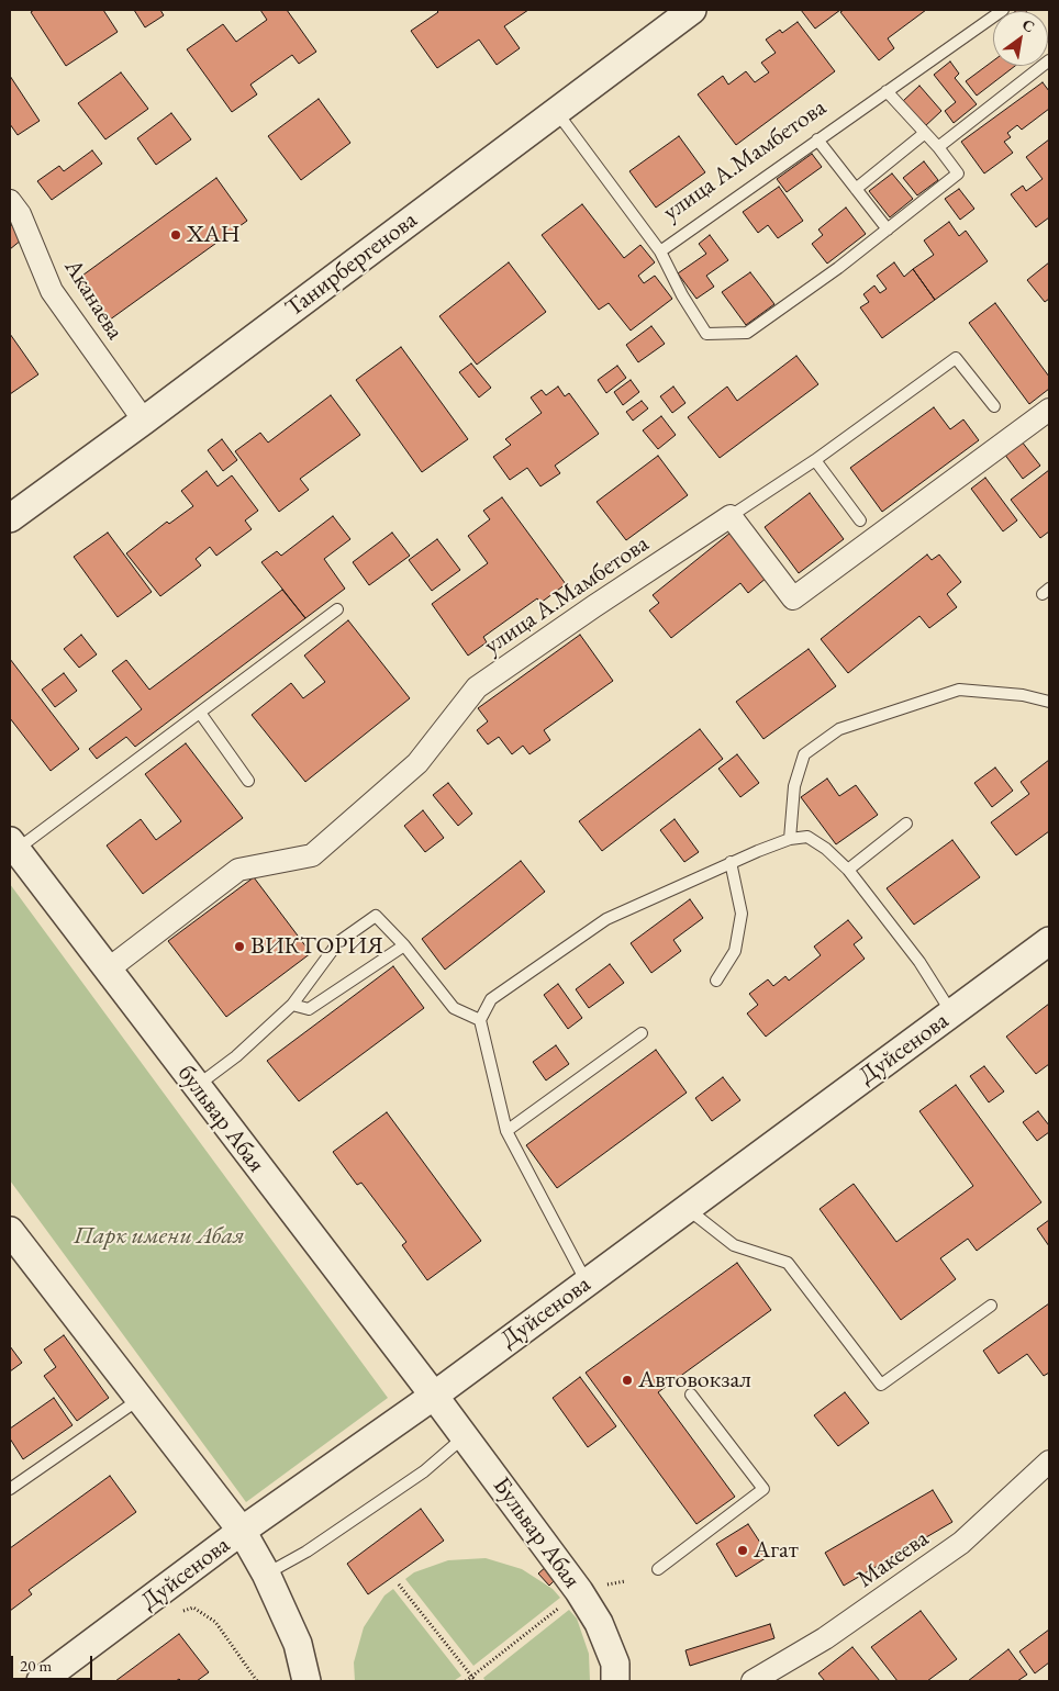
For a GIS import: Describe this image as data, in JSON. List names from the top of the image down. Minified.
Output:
{"streets":{"street":["улица А.Мамбетова","Танирбергенова","Аканаева","Дуйсенова","бульвар Абая","Бульвар Абая","Макеева"]},"crossings":[["улица А.Мамбетова","Танирбергенова"],["улица А.Мамбетова","бульвар Абая"],["Танирбергенова","Аканаева"],["Дуйсенова","бульвар Абая"],["Дуйсенова","Бульвар Абая"],["бульвар Абая","Бульвар Абая"]],"parks":["Парк имени Абая"],"places":["ХАН","ВИКТОРИЯ","Автовокзал","Агат"],"scale_bar":"20 m","north":"top right"}
